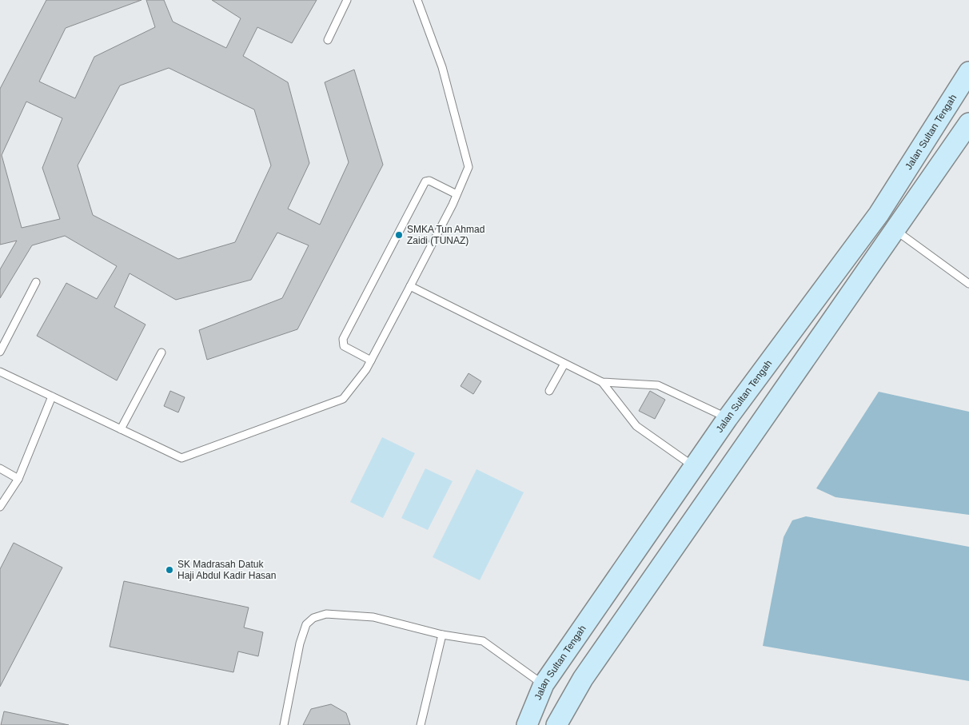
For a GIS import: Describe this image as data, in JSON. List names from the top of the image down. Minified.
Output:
{"streets":{"main road":["Jalan Sultan Tengah"]},"places":["SMKA Tun Ahmad Zaidi (TUNAZ)","SK Madrasah Datuk Haji Abdul Kadir Hasan"]}
